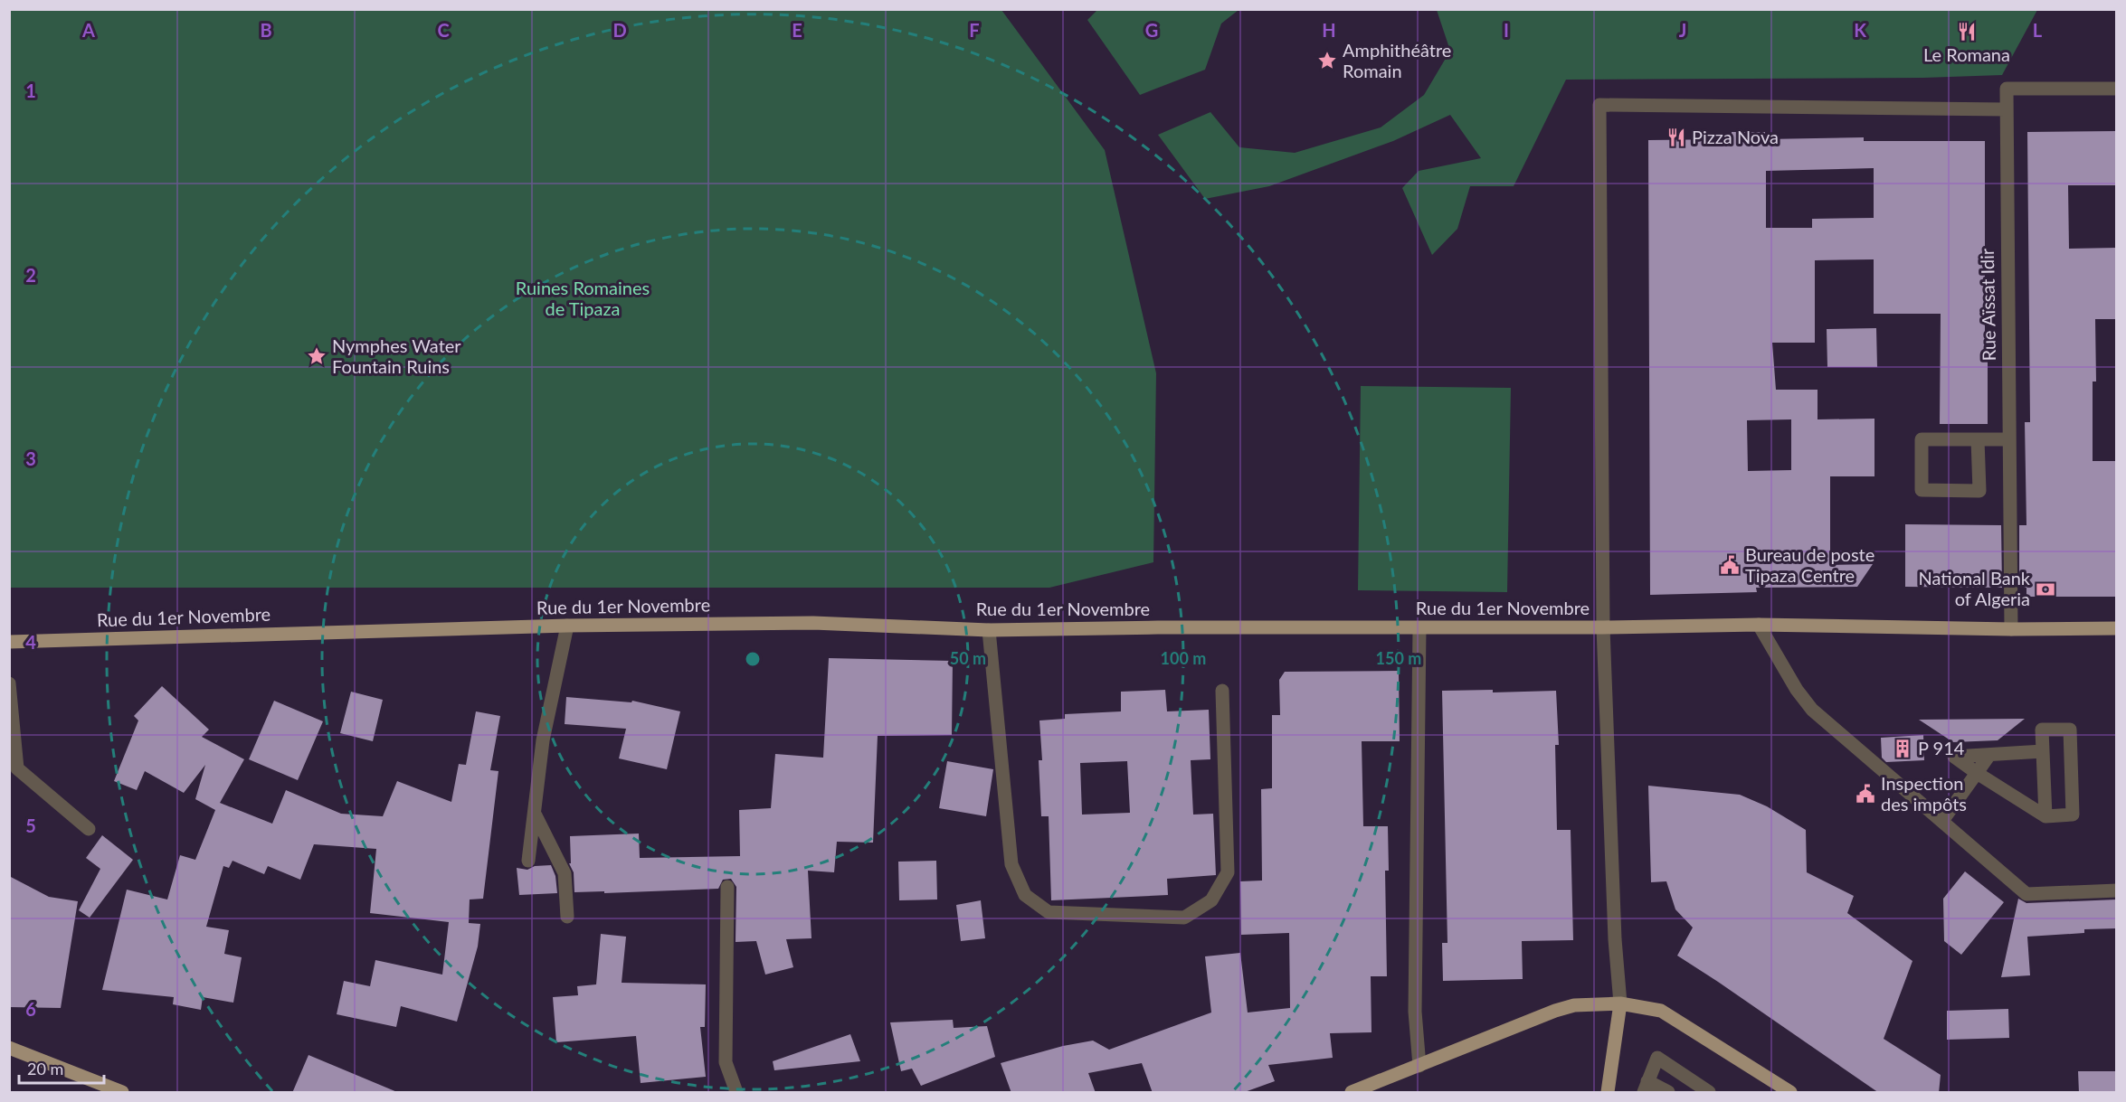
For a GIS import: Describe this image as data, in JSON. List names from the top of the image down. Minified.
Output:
{"streets":{"main road":["Rue du 1er Novembre"],"street":["Rue Aïssat Idir"]},"crossings":[["Rue Aïssat Idir","Rue du 1er Novembre"]],"parks":["Ruines Romaines de Tipaza"],"places":{"restaurant":["Le Romana","Pizza Nova"],"place":["Amphithéâtre Romain","Nymphes Water Fountain Ruins"],"public building":["Bureau de poste Tipaza Centre","Inspection des impôts"],"bank":["National Bank of Algeria"],"building":["P 914"]},"scale_bar":"20 m","grid":{"columns":["A","B","C","D","E","F","G","H","I","J","K","L"],"rows":["1","2","3","4","5","6"]},"rings":["50 m","100 m","150 m"]}
